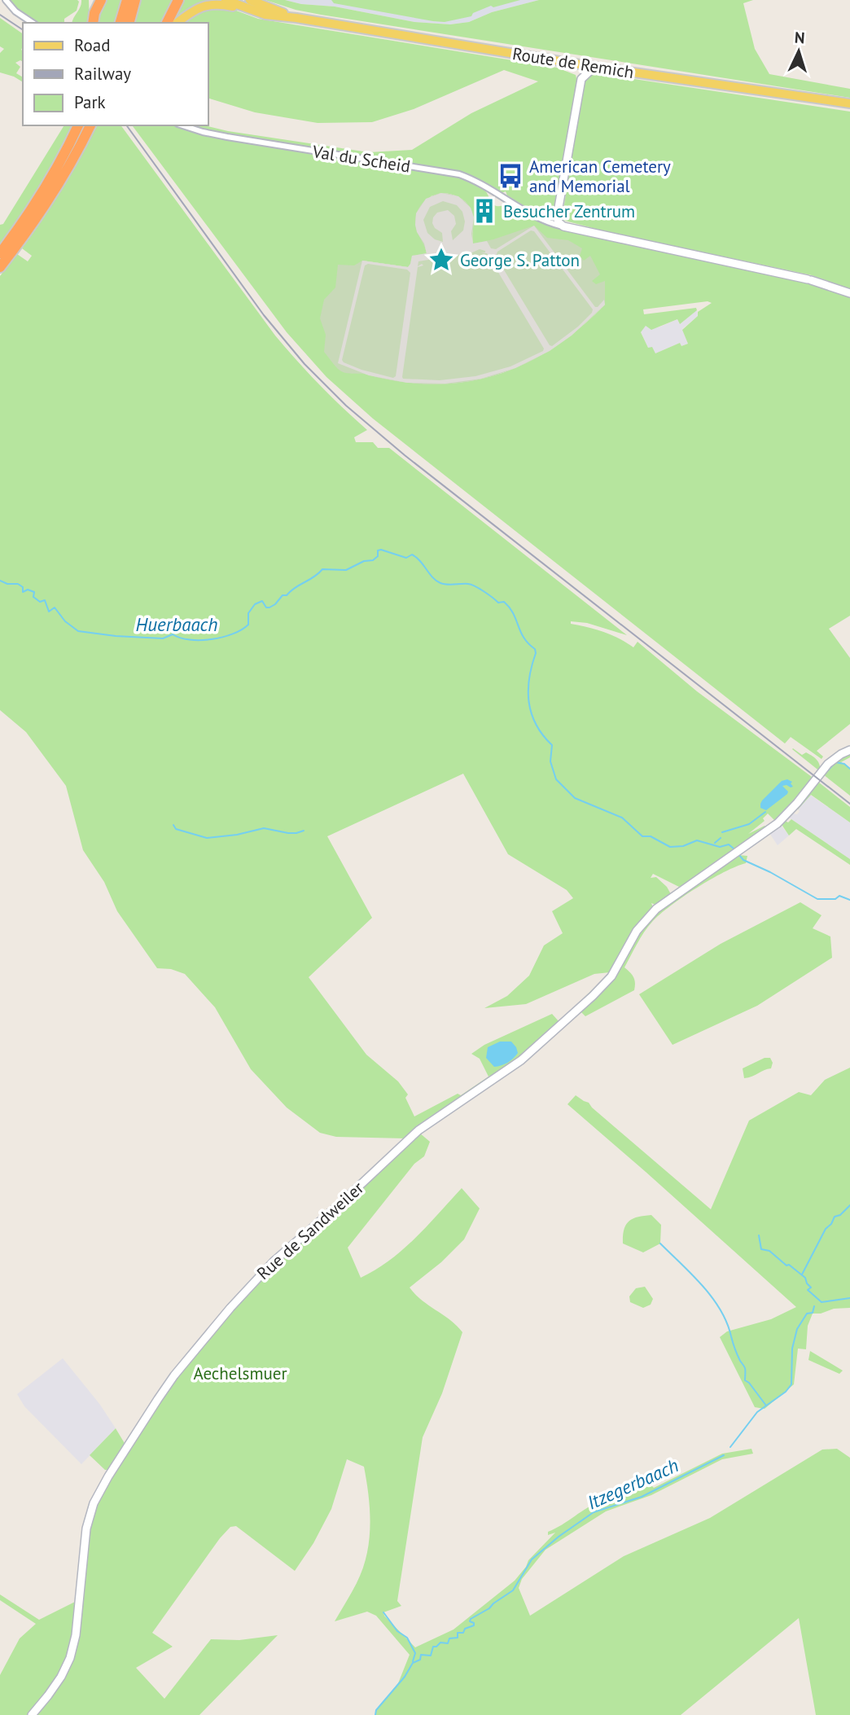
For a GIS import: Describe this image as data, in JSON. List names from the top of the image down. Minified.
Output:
{"streets":{"main road":["Route de Remich","Val du Scheid","Rue de Sandweiler"]},"water":["Huerbaach","Itzegerbaach"],"parks":["Aechelsmuer"],"places":{"bus stop":["American Cemetery and Memorial"],"building":["Besucher Zentrum"],"place":["George S. Patton"]},"legend":["Road","Railway","Park"],"north":"top"}
